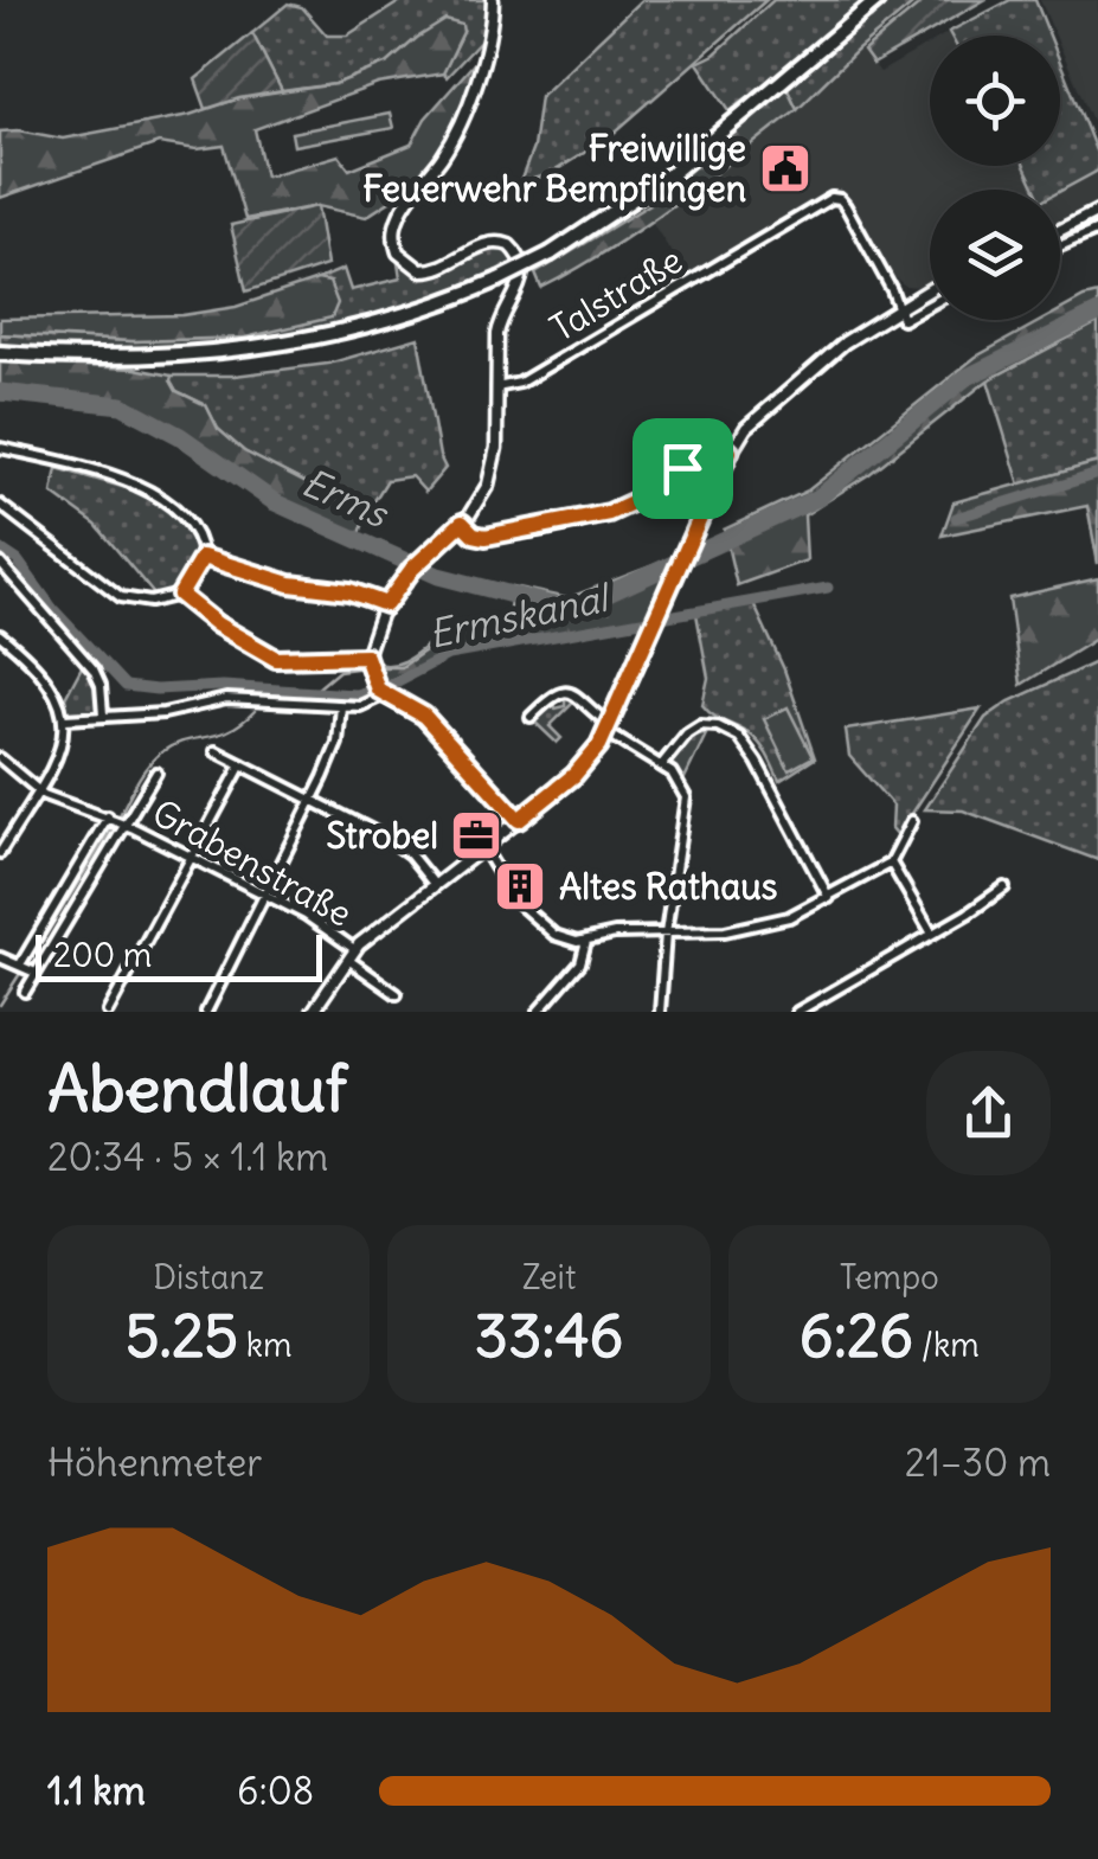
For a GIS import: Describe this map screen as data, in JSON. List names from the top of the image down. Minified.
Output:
{"streets":{"street":["Talstraße","Grabenstraße"]},"water":["Erms","Ermskanal"],"places":{"public building":["Freiwillige Feuerwehr Bempflingen"],"office":["Strobel"],"building":["Altes Rathaus"]},"scale_bar":"200 m","page":{"scale":"200 m","heading":["Abendlauf","20:34 · 5 × 1.1 km"],"stats":[["Distanz","5.25 km"],["Zeit","33:46"],["Tempo","6:26 /km"]],"chart":["Höhenmeter","21–30 m"],"list":[{"name":"1.1 km","note":"6:08"}]}}
